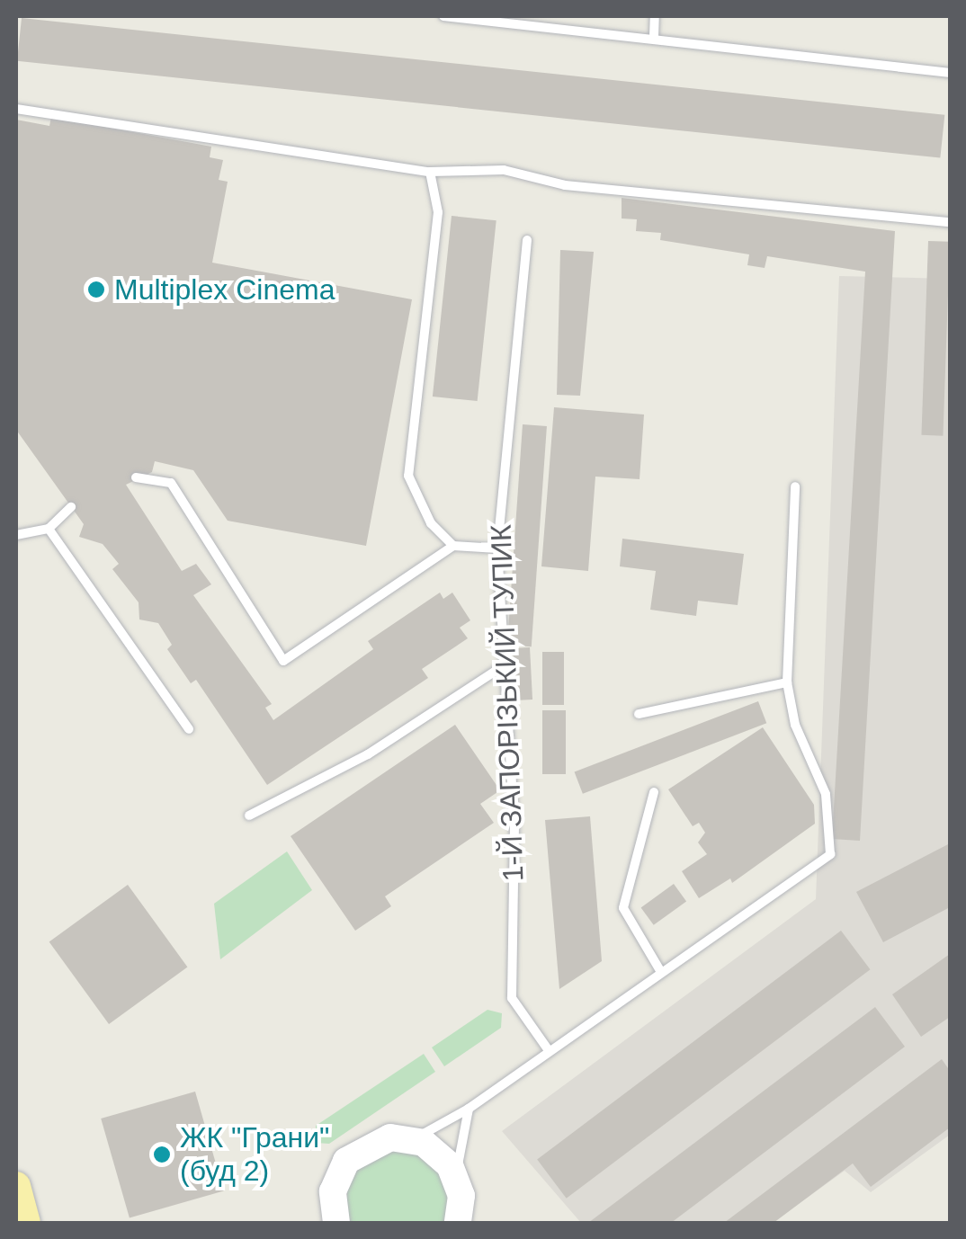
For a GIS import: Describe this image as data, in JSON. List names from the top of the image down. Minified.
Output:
{"streets":{"lane":["1-Й ЗАПОРІЗЬКИЙ ТУПИК"]},"places":["Multiplex Cinema","ЖК \"Грани\" (буд 2)"]}
